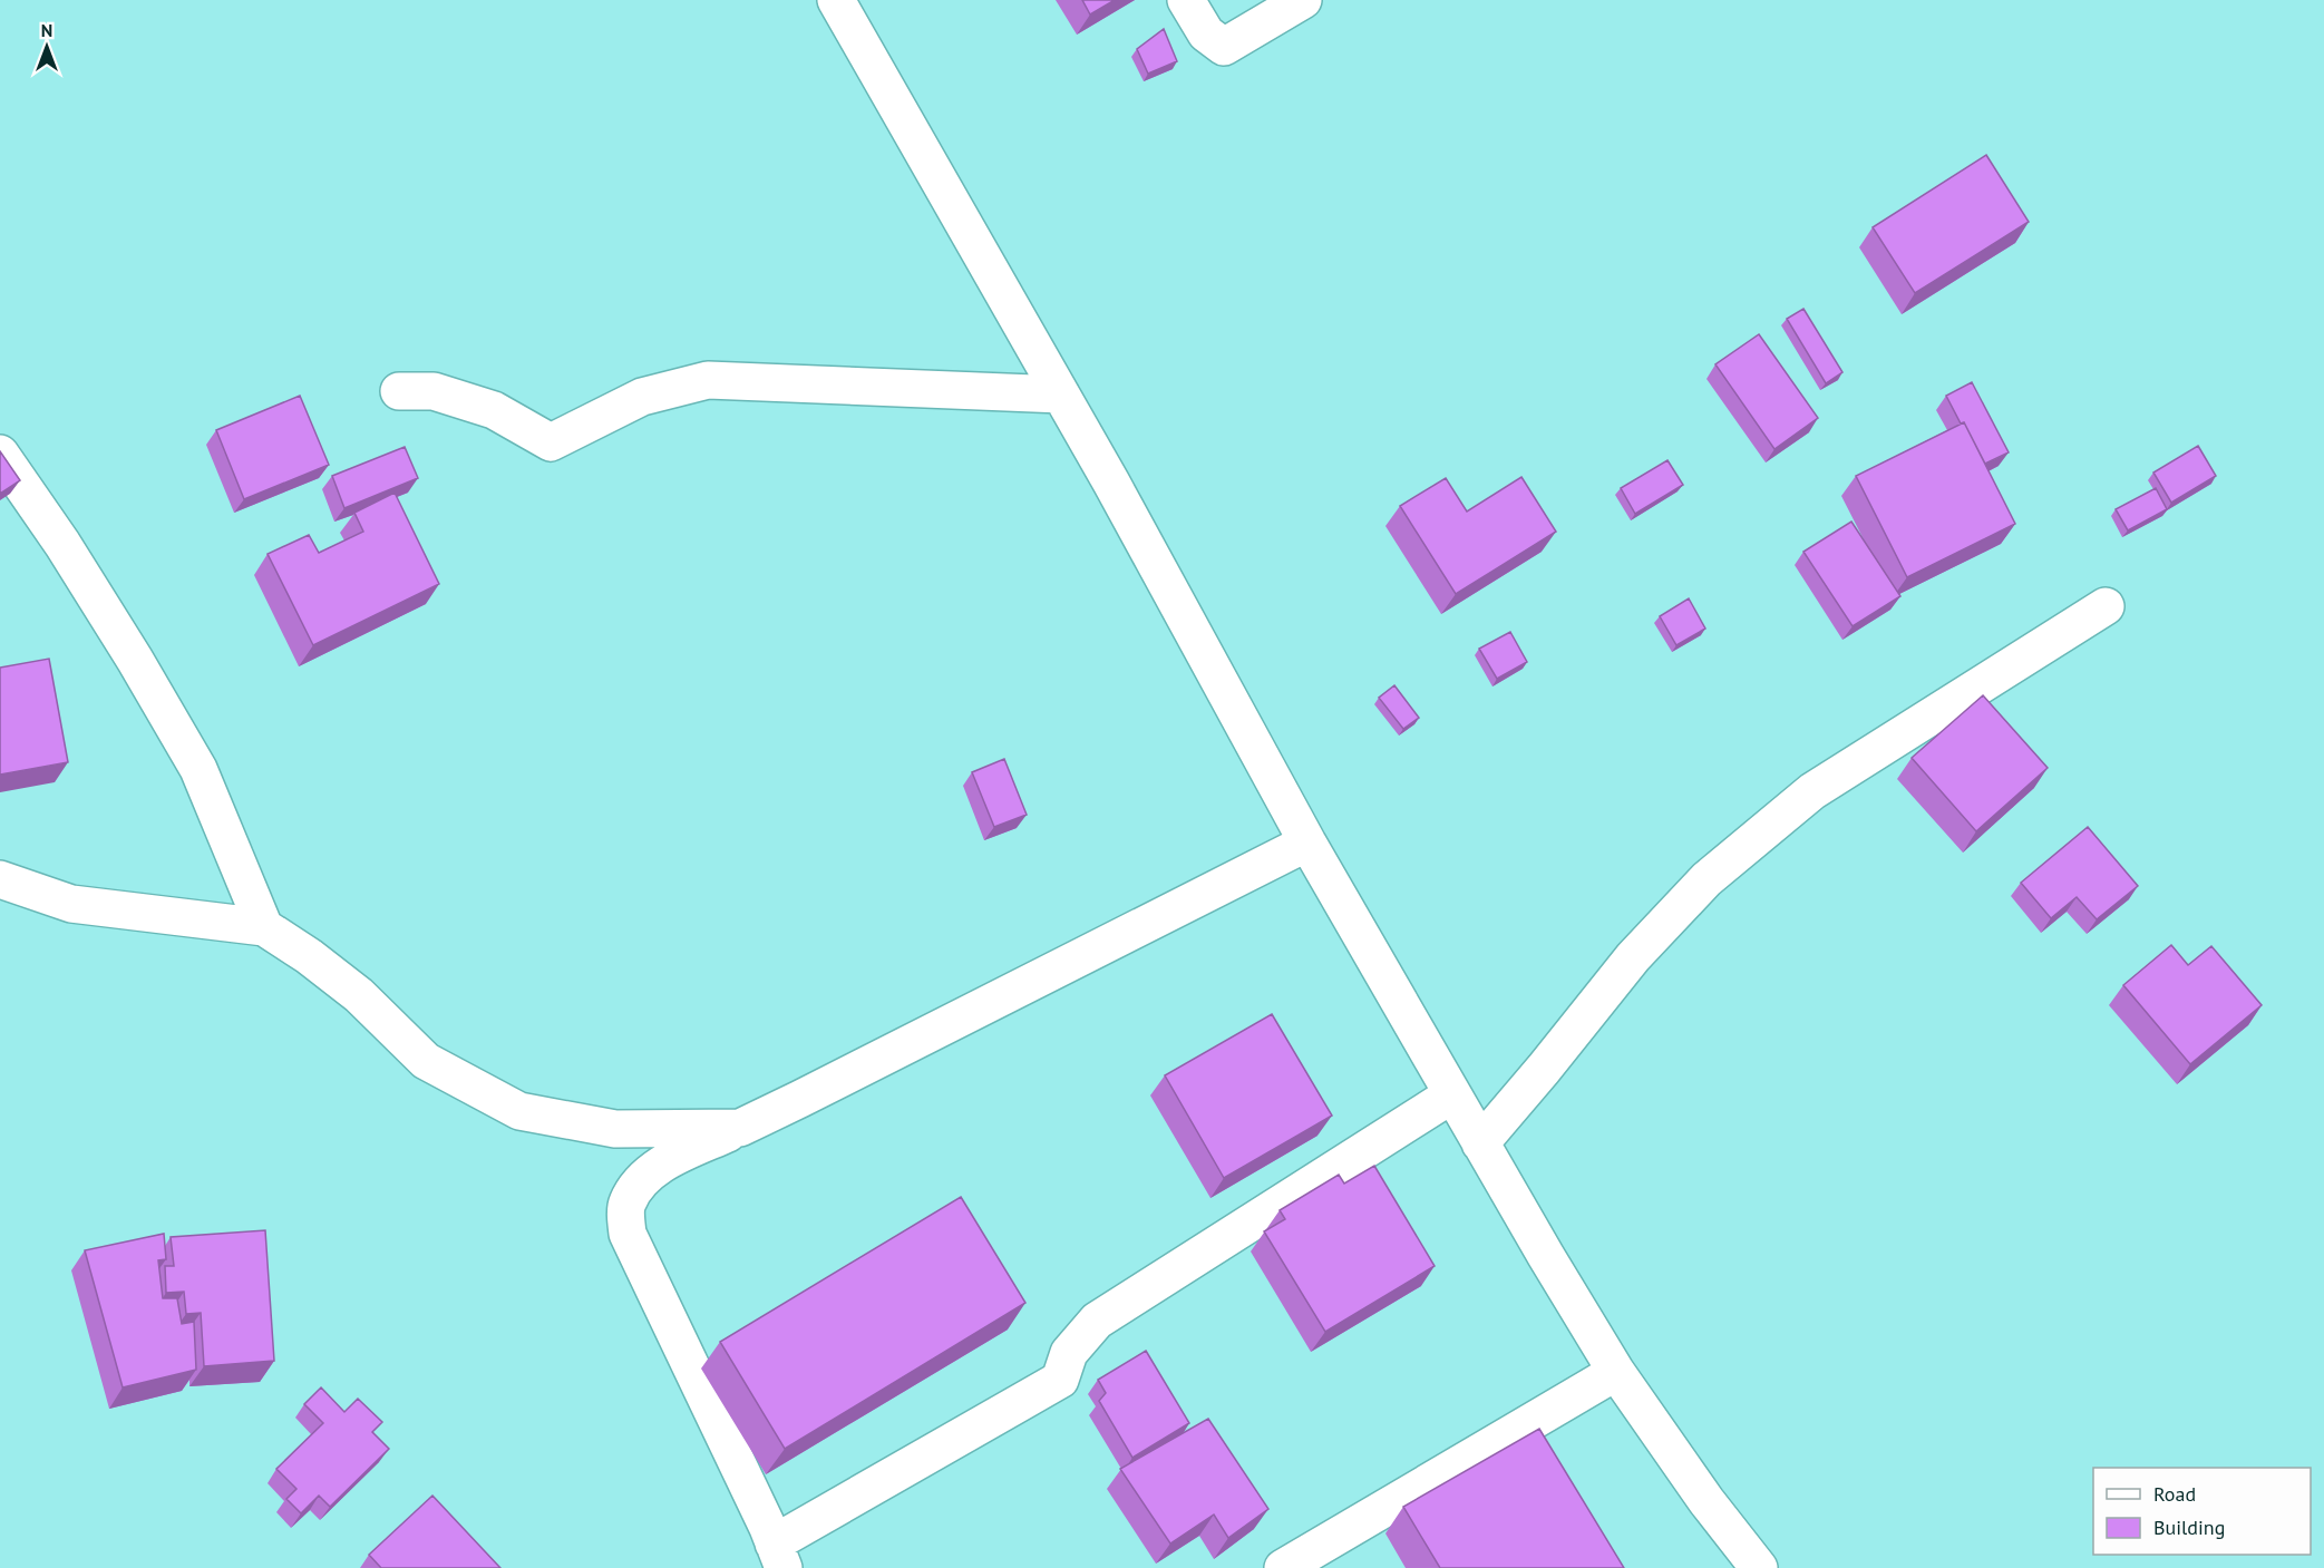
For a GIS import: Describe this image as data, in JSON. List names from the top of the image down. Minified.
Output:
{"legend":["Road","Building"],"north":"top"}
